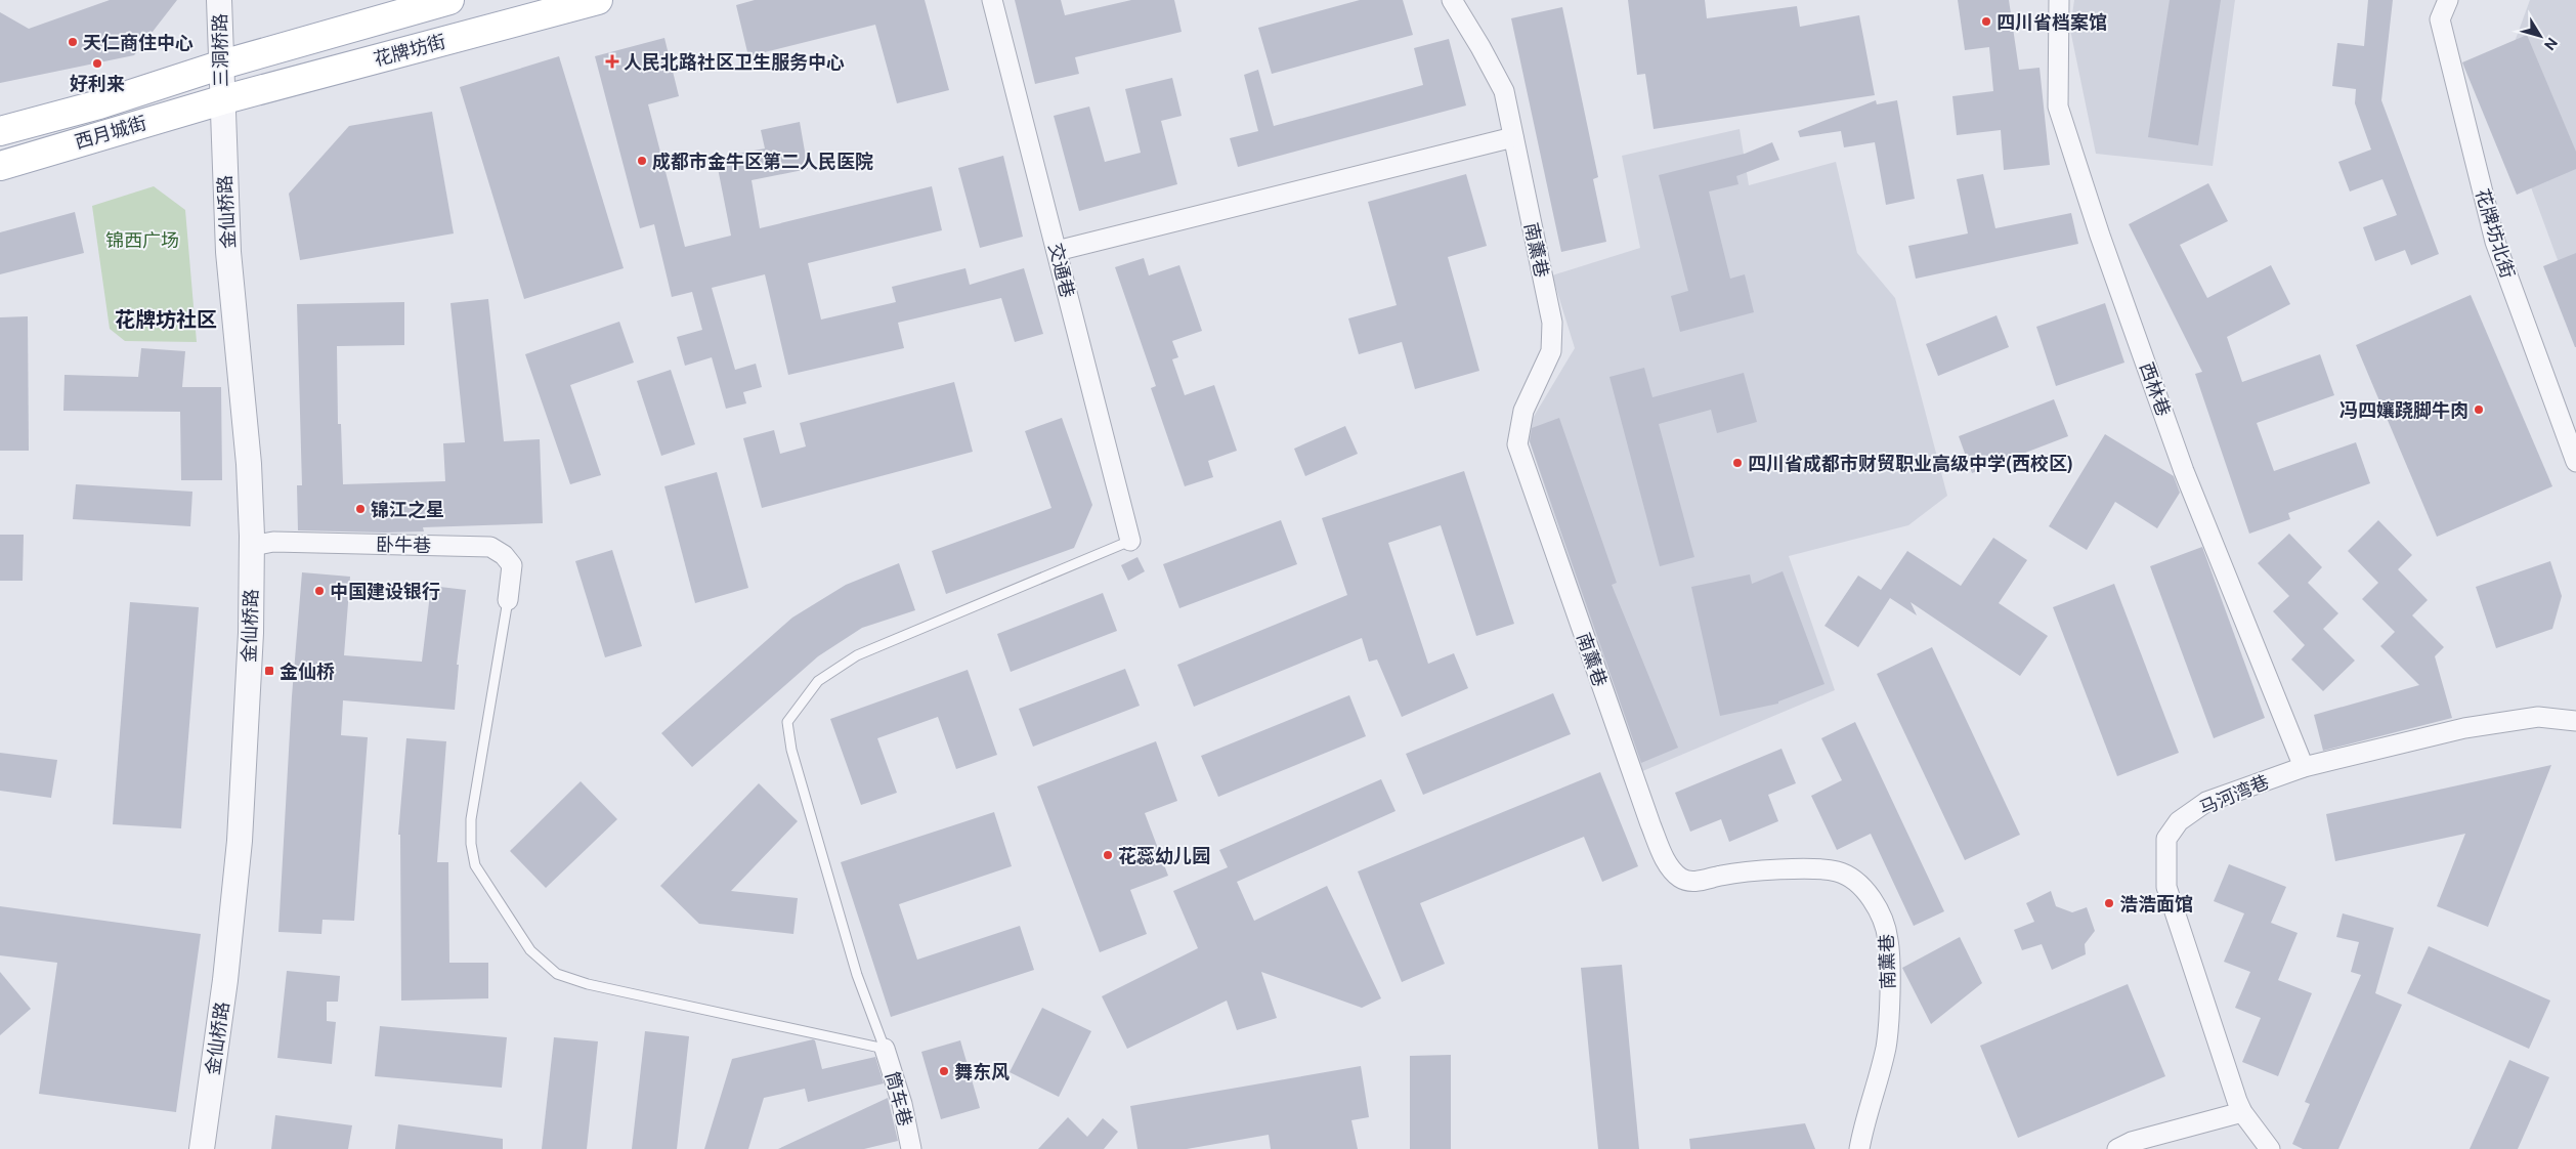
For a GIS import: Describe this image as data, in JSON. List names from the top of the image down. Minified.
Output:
{"streets":{"main road":["花牌坊街","西月城街"],"street":["三洞桥路","金仙桥路","花牌坊北街","南薰巷","交通巷","西林巷","卧牛巷","马河湾巷","筒车巷"]},"crossings":[["三洞桥路","花牌坊街"],["三洞桥路","西月城街"],["三洞桥路","金仙桥路"],["花牌坊街","西月城街"],["花牌坊街","金仙桥路"],["西月城街","金仙桥路"],["金仙桥路","卧牛巷"],["西林巷","马河湾巷"]],"districts":["花牌坊社区"],"parks":["锦西广场"],"places":{"other":["四川省档案馆","天仁商住中心","好利来","成都市金牛区第二人民医院","冯四孃跷脚牛肉","四川省成都市财贸职业高级中学(西校区)","锦江之星","中国建设银行","花蕊幼儿园","浩浩面馆","舞东风"],"health":["人民北路社区卫生服务中心"],"transit":["金仙桥"]},"north":"bottom right"}
